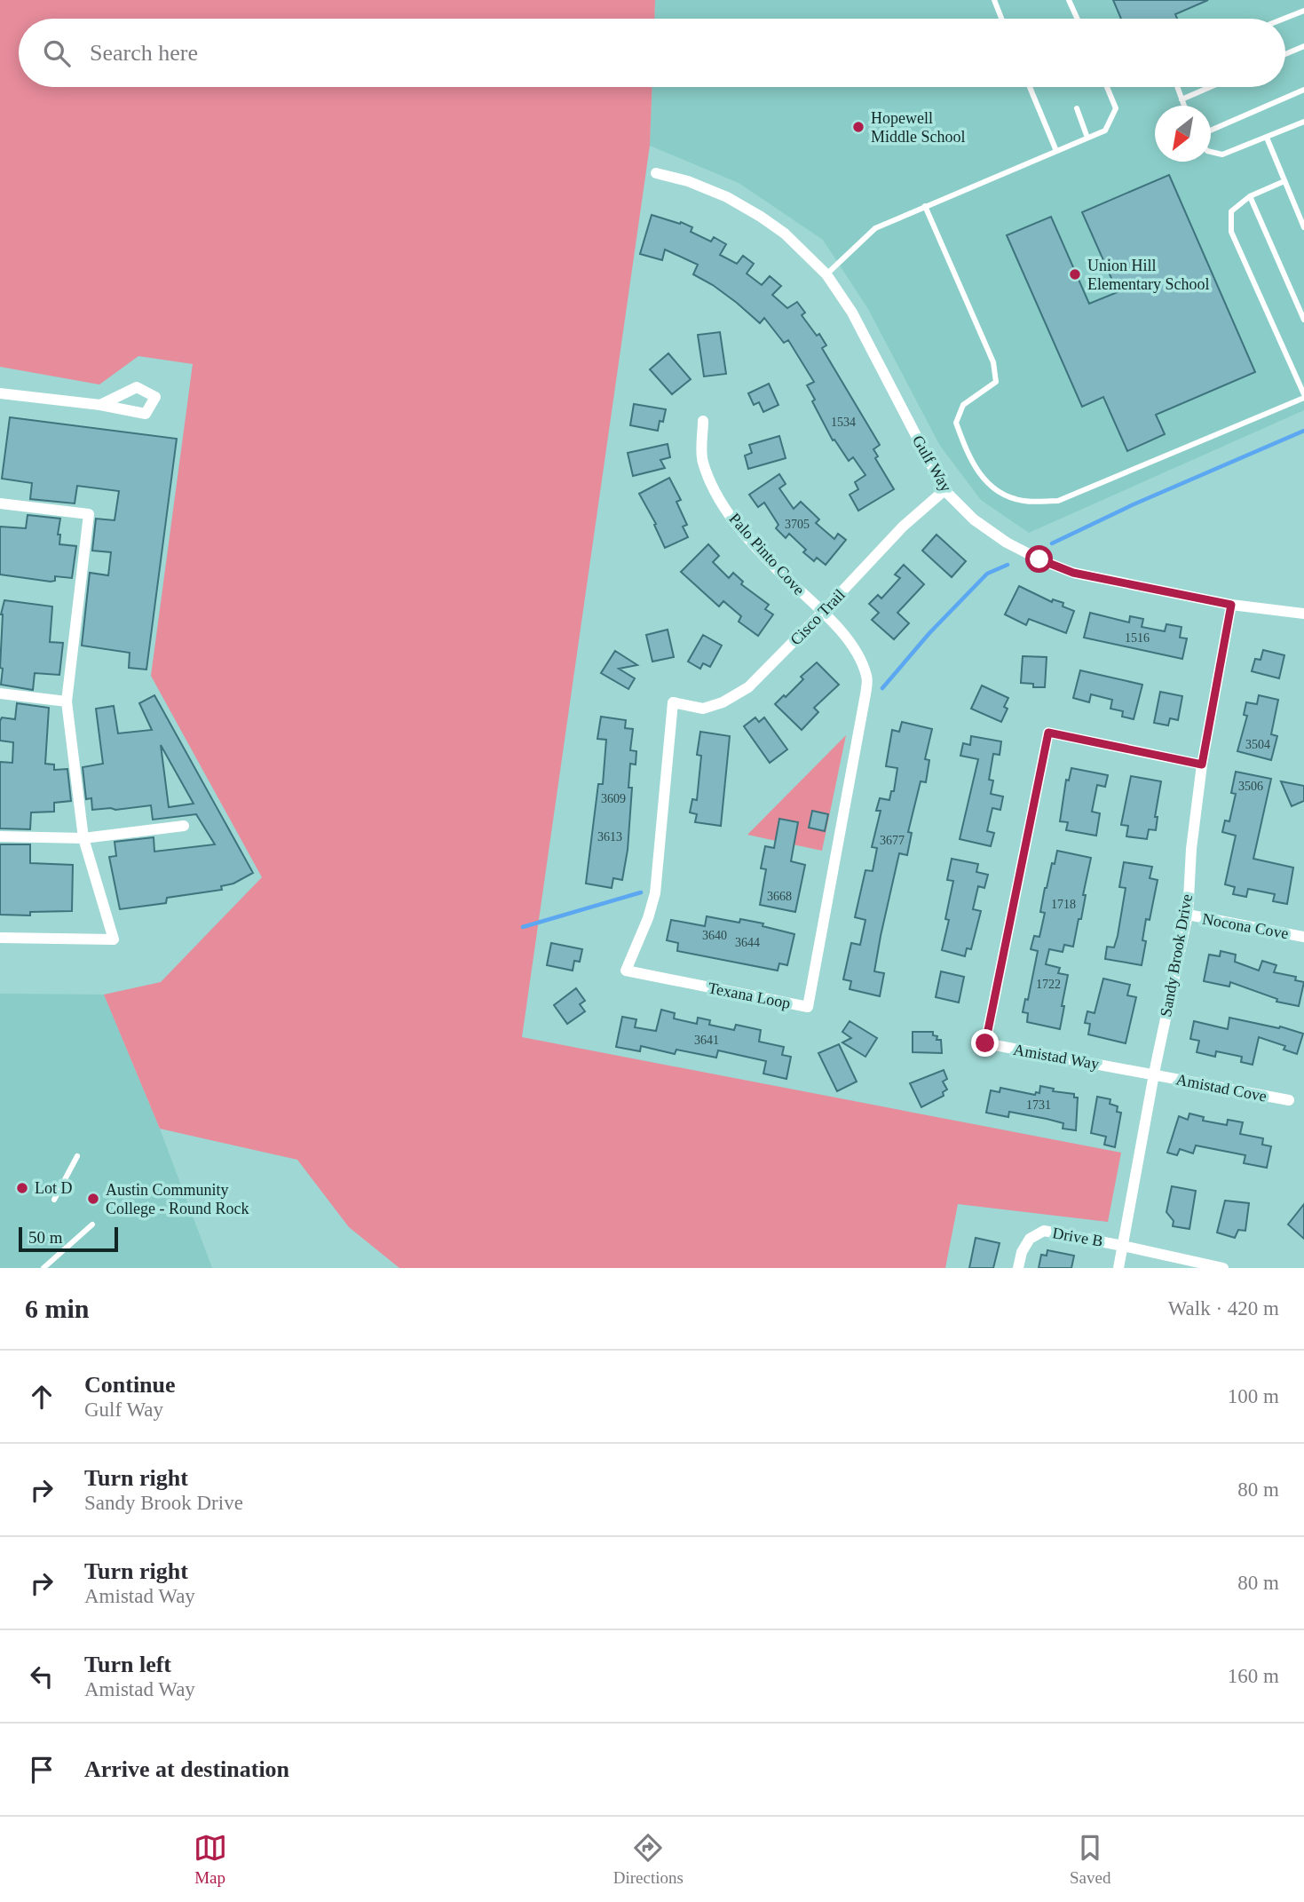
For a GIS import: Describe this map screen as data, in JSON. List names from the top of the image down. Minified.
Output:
{"streets":{"street":["Gulf Way","Palo Pinto Cove","Cisco Trail","Nocona Cove","Sandy Brook Drive","Texana Loop","Amistad Way","Amistad Cove","Drive B"]},"crossings":[["Gulf Way","Cisco Trail"],["Gulf Way","Sandy Brook Drive"],["Palo Pinto Cove","Cisco Trail"],["Palo Pinto Cove","Texana Loop"],["Cisco Trail","Texana Loop"],["Nocona Cove","Sandy Brook Drive"],["Sandy Brook Drive","Amistad Way"],["Sandy Brook Drive","Amistad Cove"],["Sandy Brook Drive","Drive B"],["Amistad Way","Amistad Cove"]],"places":["Hopewell Middle School","Union Hill Elementary School","Lot D","Austin Community College - Round Rock"],"house_numbers":["1534","3705","1516","3504","3506","3609","3613","3677","3668","1718","3640","3644","1722","3641","1731"],"scale_bar":"50 m","north":"bottom left","page":{"search":"Search here","scale":"50 m","heading":["6 min","Walk · 420 m"],"list":[["Continue","Gulf Way","100 m"],["Turn right","Sandy Brook Drive","80 m"],["Turn right","Amistad Way","80 m"],["Turn left","Amistad Way","160 m"],"Arrive at destination"],"nav":["Map","Directions","Saved"]}}
